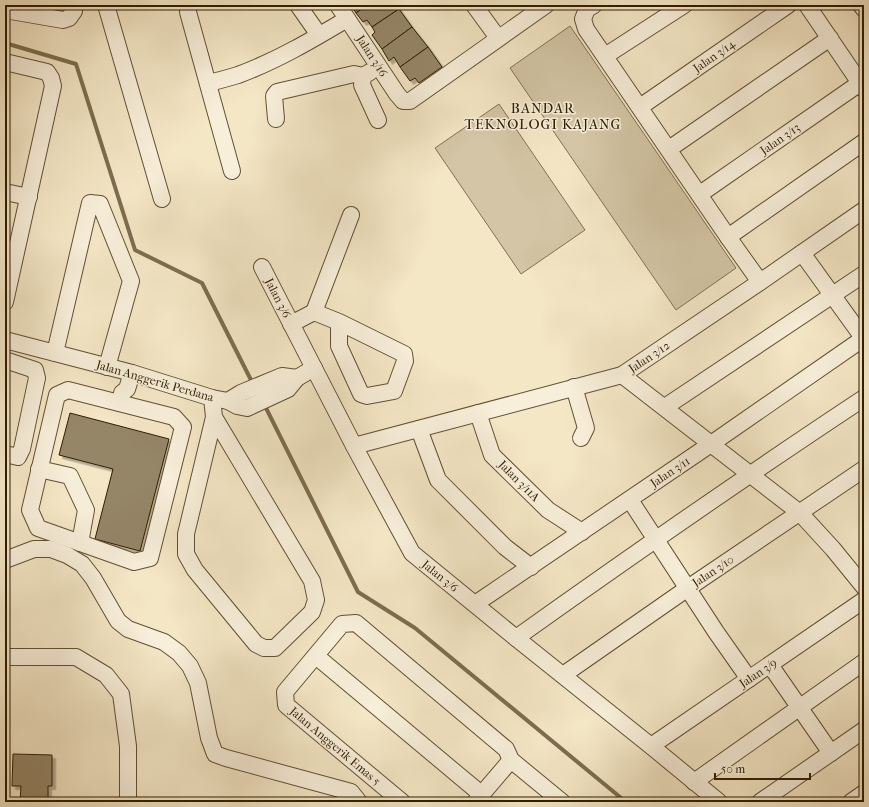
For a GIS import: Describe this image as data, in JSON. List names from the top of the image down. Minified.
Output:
{"streets":{"street":["Jalan 3/16","Jalan 3/14","Jalan 3/13","Jalan 3/6","Jalan 3/12","Jalan Anggerik Perdana","Jalan 3/11","Jalan 3/11A","Jalan 3/10","Jalan 3/9","Jalan Anggerik Emas 5"]},"crossings":[["Jalan 3/6","Jalan 3/12"],["Jalan 3/6","Jalan Anggerik Perdana"],["Jalan 3/6","Jalan 3/11"],["Jalan 3/6","Jalan 3/10"],["Jalan 3/6","Jalan 3/9"],["Jalan 3/12","Jalan 3/11A"],["Jalan 3/11","Jalan 3/11A"]],"districts":["BANDAR TEKNOLOGI KAJANG"],"scale_bar":"50 m"}
